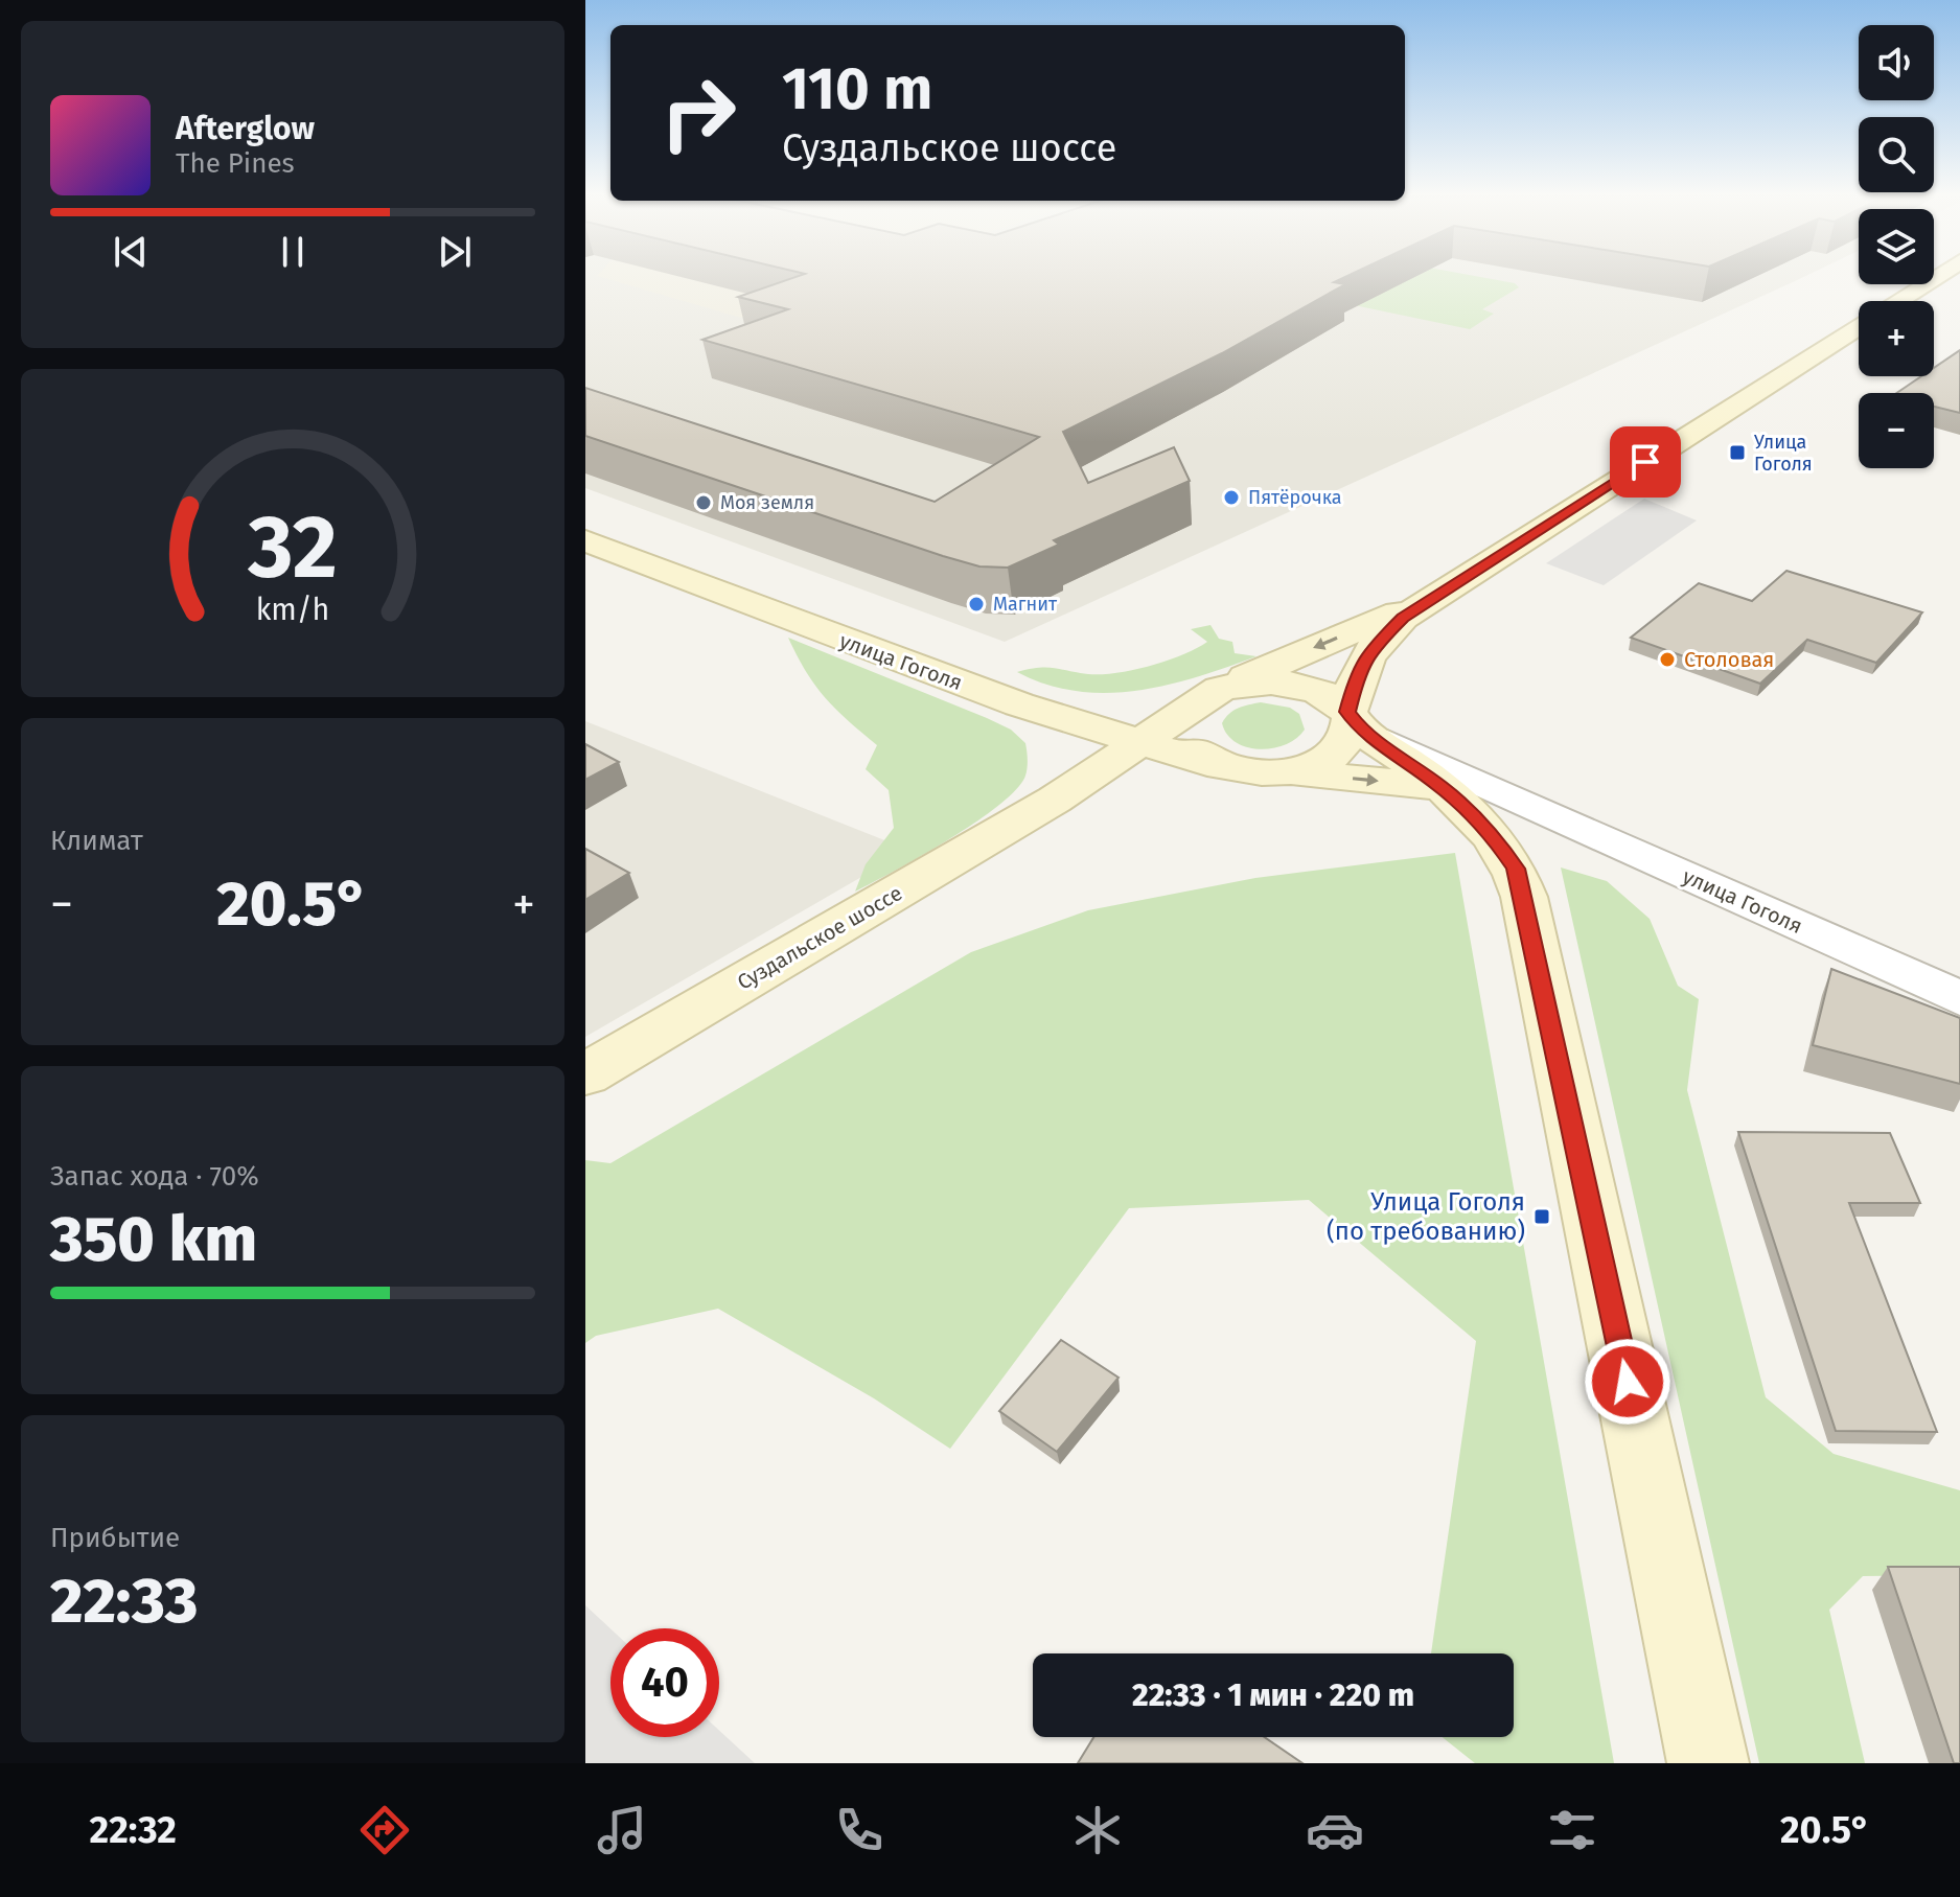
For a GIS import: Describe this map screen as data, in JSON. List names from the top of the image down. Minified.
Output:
{"streets":{"main road":["улица Гоголя","Суздальское шоссе"]},"crossings":[["улица Гоголя","Суздальское шоссе"]],"places":{"transit":["Улица Гоголя","Улица Гоголя (по требованию)"],"other":["Пятёрочка","Моя земля","Магнит","Столовая"]},"page":{"map_buttons":["+","−"],"turn":["110 m","Суздальское шоссе"],"song":["Afterglow","The Pines"],"tile":["Климат",["Запас хода · 70%","350 km"],["Прибытие","22:33"]],"heat":["−","20.5°","+"],"limit":"40","trip":"22:33 · 1 мин · 220 m","tabs":["22:32","20.5°"],"gauge":["32","km/h"]}}
